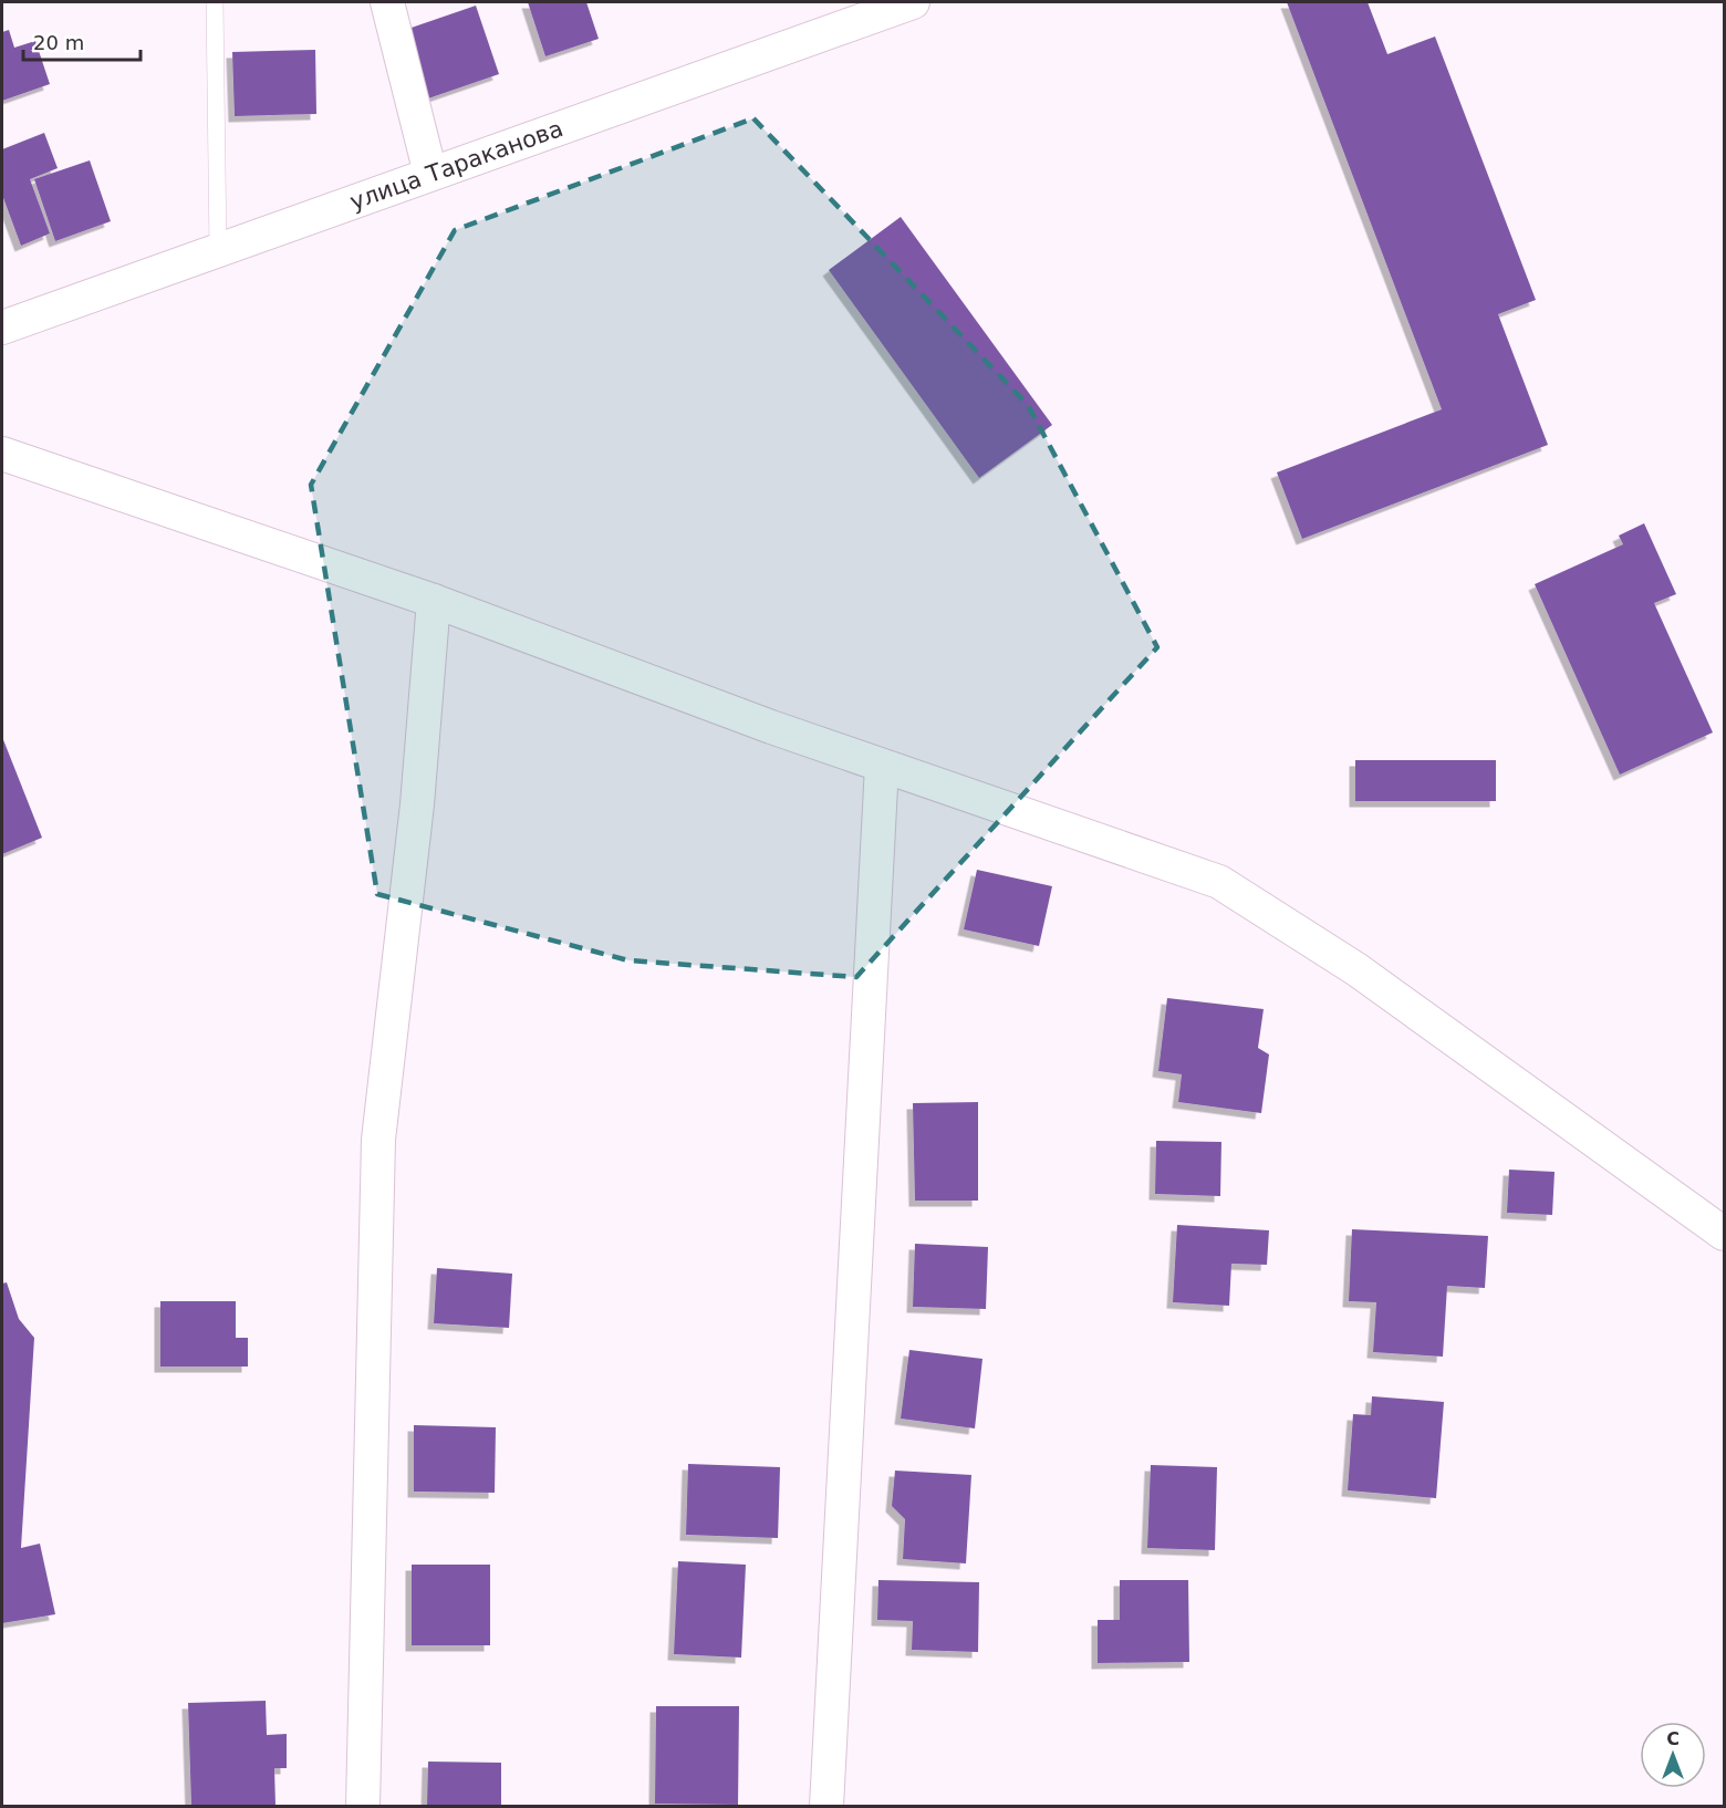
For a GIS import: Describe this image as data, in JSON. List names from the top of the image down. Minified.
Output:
{"streets":{"street":["улица Тараканова"]},"scale_bar":"20 m","north":"top"}
